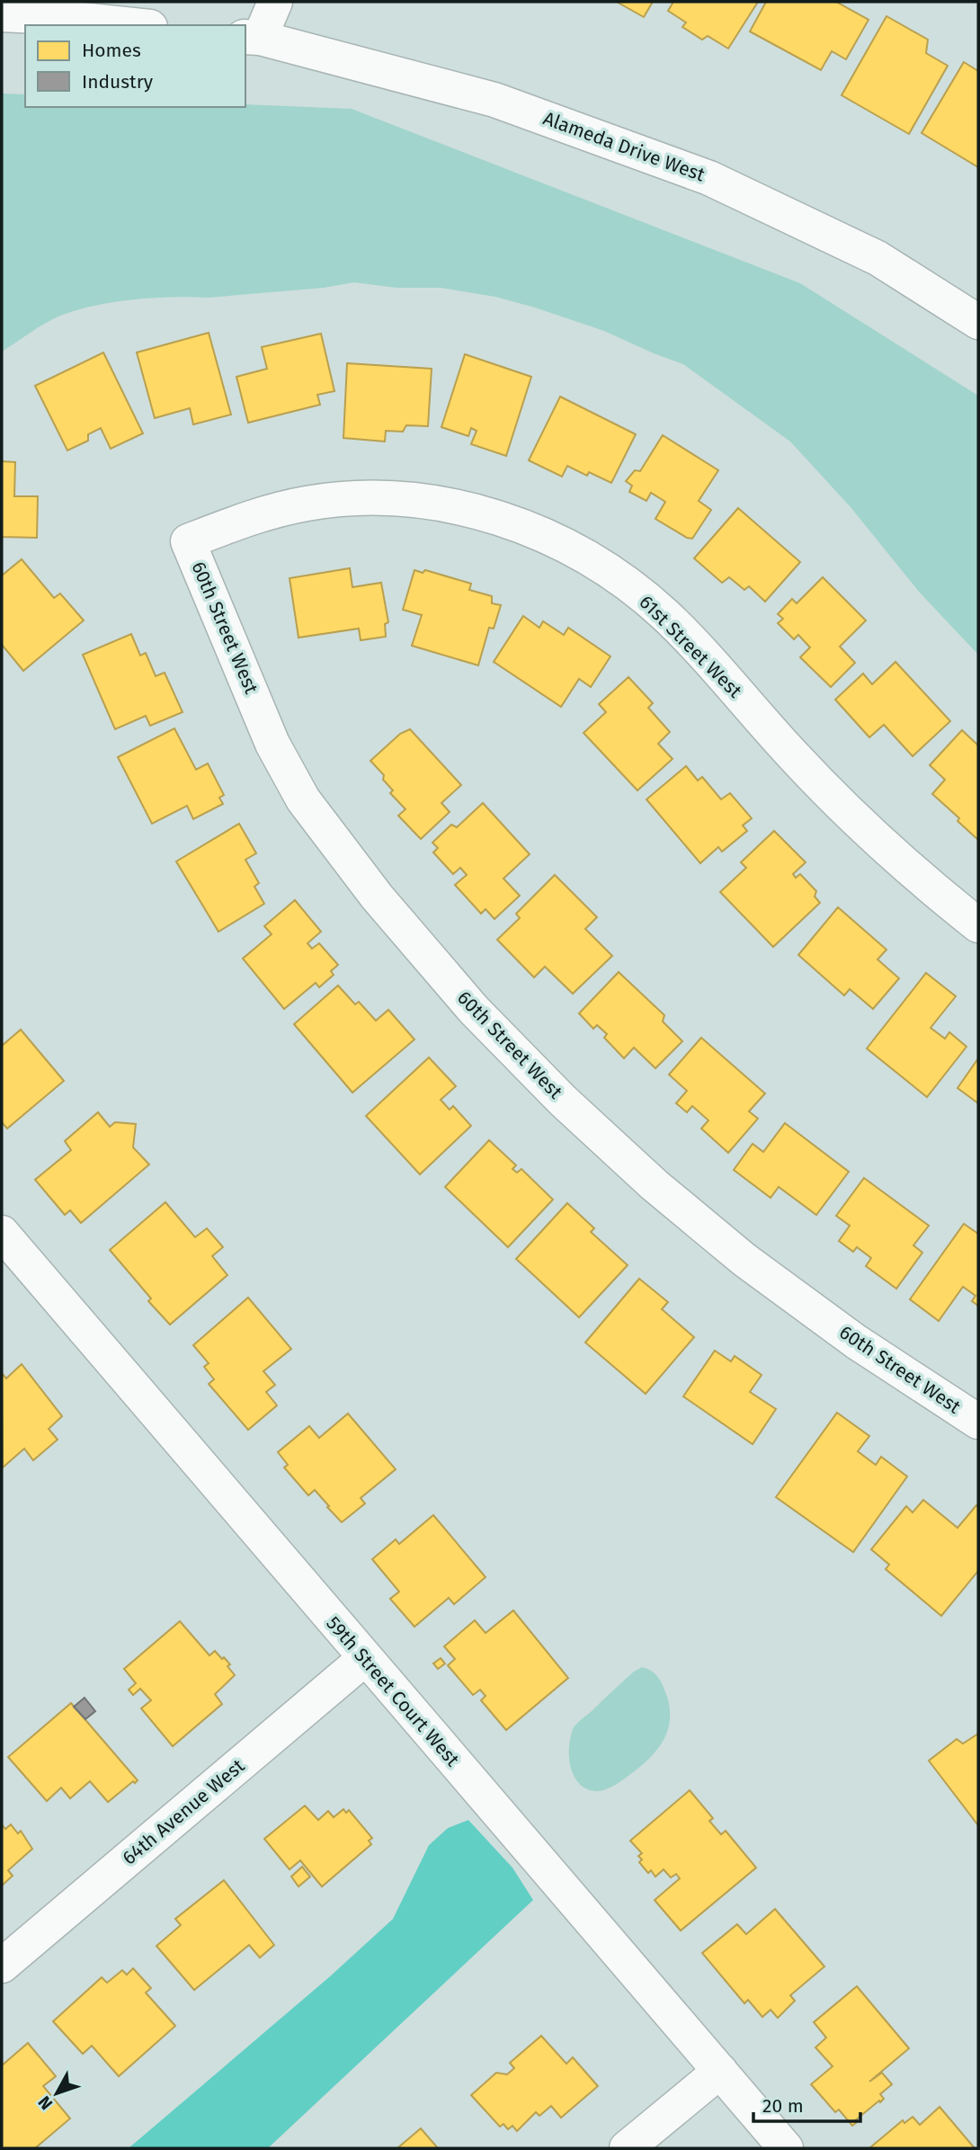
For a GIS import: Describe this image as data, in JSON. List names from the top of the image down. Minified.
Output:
{"streets":{"street":["Alameda Drive West","60th Street West","61st Street West","59th Street Court West","64th Avenue West"]},"crossings":[["60th Street West","61st Street West"],["59th Street Court West","64th Avenue West"]],"legend":["Homes","Industry"],"scale_bar":"20 m","north":"bottom left"}
